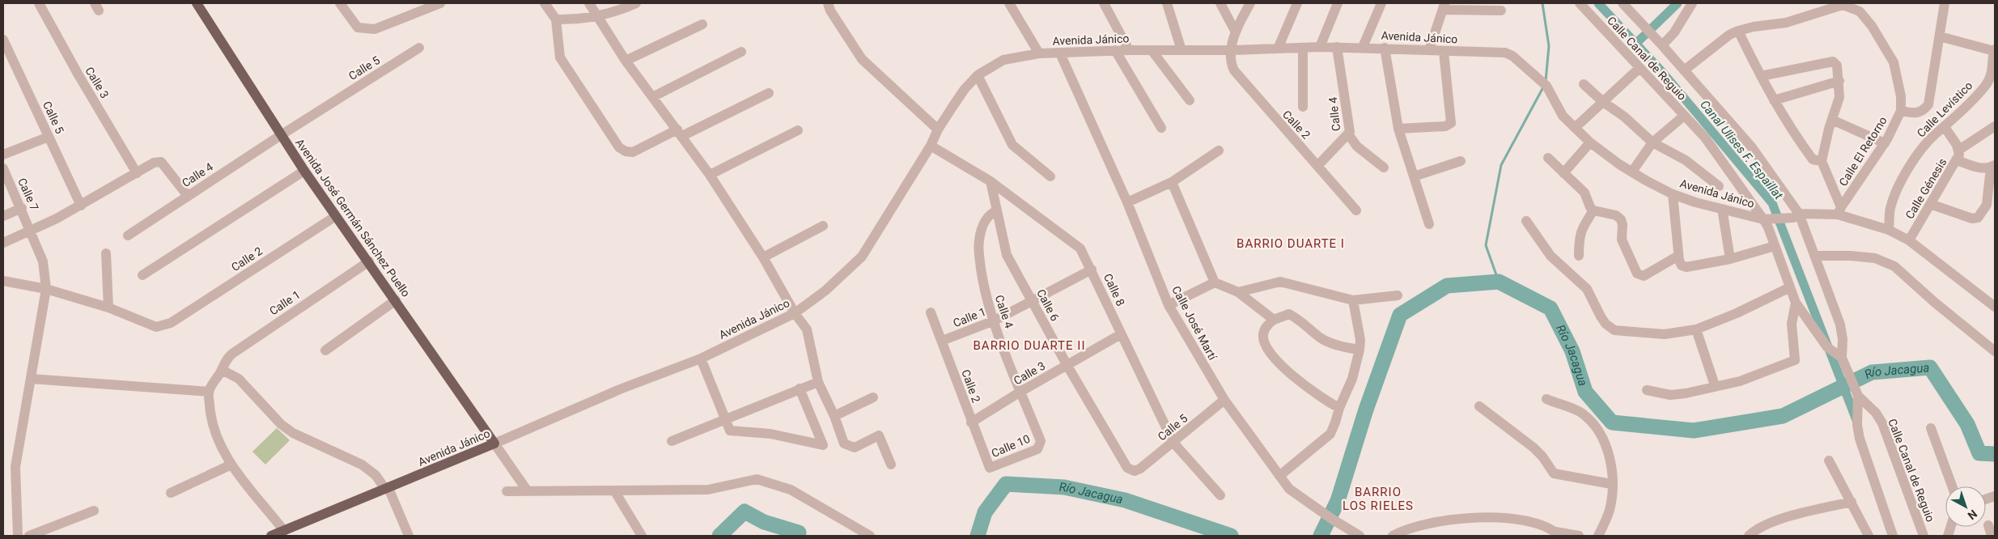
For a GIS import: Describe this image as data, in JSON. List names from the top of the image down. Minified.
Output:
{"streets":{"main road":["Avenida Jánico","Avenida José Germán Sánchez Puello"],"street":["Calle Canal de Reguio","Calle 5","Calle 3","Calle Levístico","Calle 4","Calle 2","Calle El Retorno","Calle Génesis","Calle 7","Calle 8","Calle 1","Calle 6","Calle José Martí","Calle 10"]},"crossings":[["Avenida Jánico","Calle Canal de Reguio"],["Avenida Jánico","Calle Levístico"],["Avenida Jánico","Calle 4"],["Avenida Jánico","Calle 2"],["Avenida Jánico","Calle El Retorno"],["Avenida Jánico","Calle Génesis"],["Avenida Jánico","Avenida José Germán Sánchez Puello"],["Avenida Jánico","Calle 8"],["Avenida Jánico","Calle José Martí"],["Calle Canal de Reguio","Calle El Retorno"],["Calle 5","Calle 4"],["Calle 5","Avenida José Germán Sánchez Puello"],["Calle 5","Calle 8"],["Calle 5","Calle 6"],["Calle 5","Calle José Martí"],["Calle 3","Calle 4"],["Calle 3","Calle 2"],["Calle 3","Calle 8"],["Calle 3","Calle 6"],["Calle Levístico","Calle Génesis"],["Calle 4","Calle 2"],["Calle 4","Avenida José Germán Sánchez Puello"],["Calle 4","Calle 1"],["Calle 4","Calle 6"],["Calle 4","Calle 10"],["Calle 2","Avenida José Germán Sánchez Puello"],["Calle 2","Calle 1"],["Calle 2","Calle 10"],["Avenida José Germán Sánchez Puello","Calle 1"],["Calle 8","Calle 1"],["Calle 8","Calle 6"],["Calle 1","Calle 6"]],"districts":["BARRIO DUARTE I","BARRIO DUARTE II","BARRIO LOS RIELES"],"water":["Canal Ulises F. Espaillat","Río Jacagua"],"north":"bottom right"}
